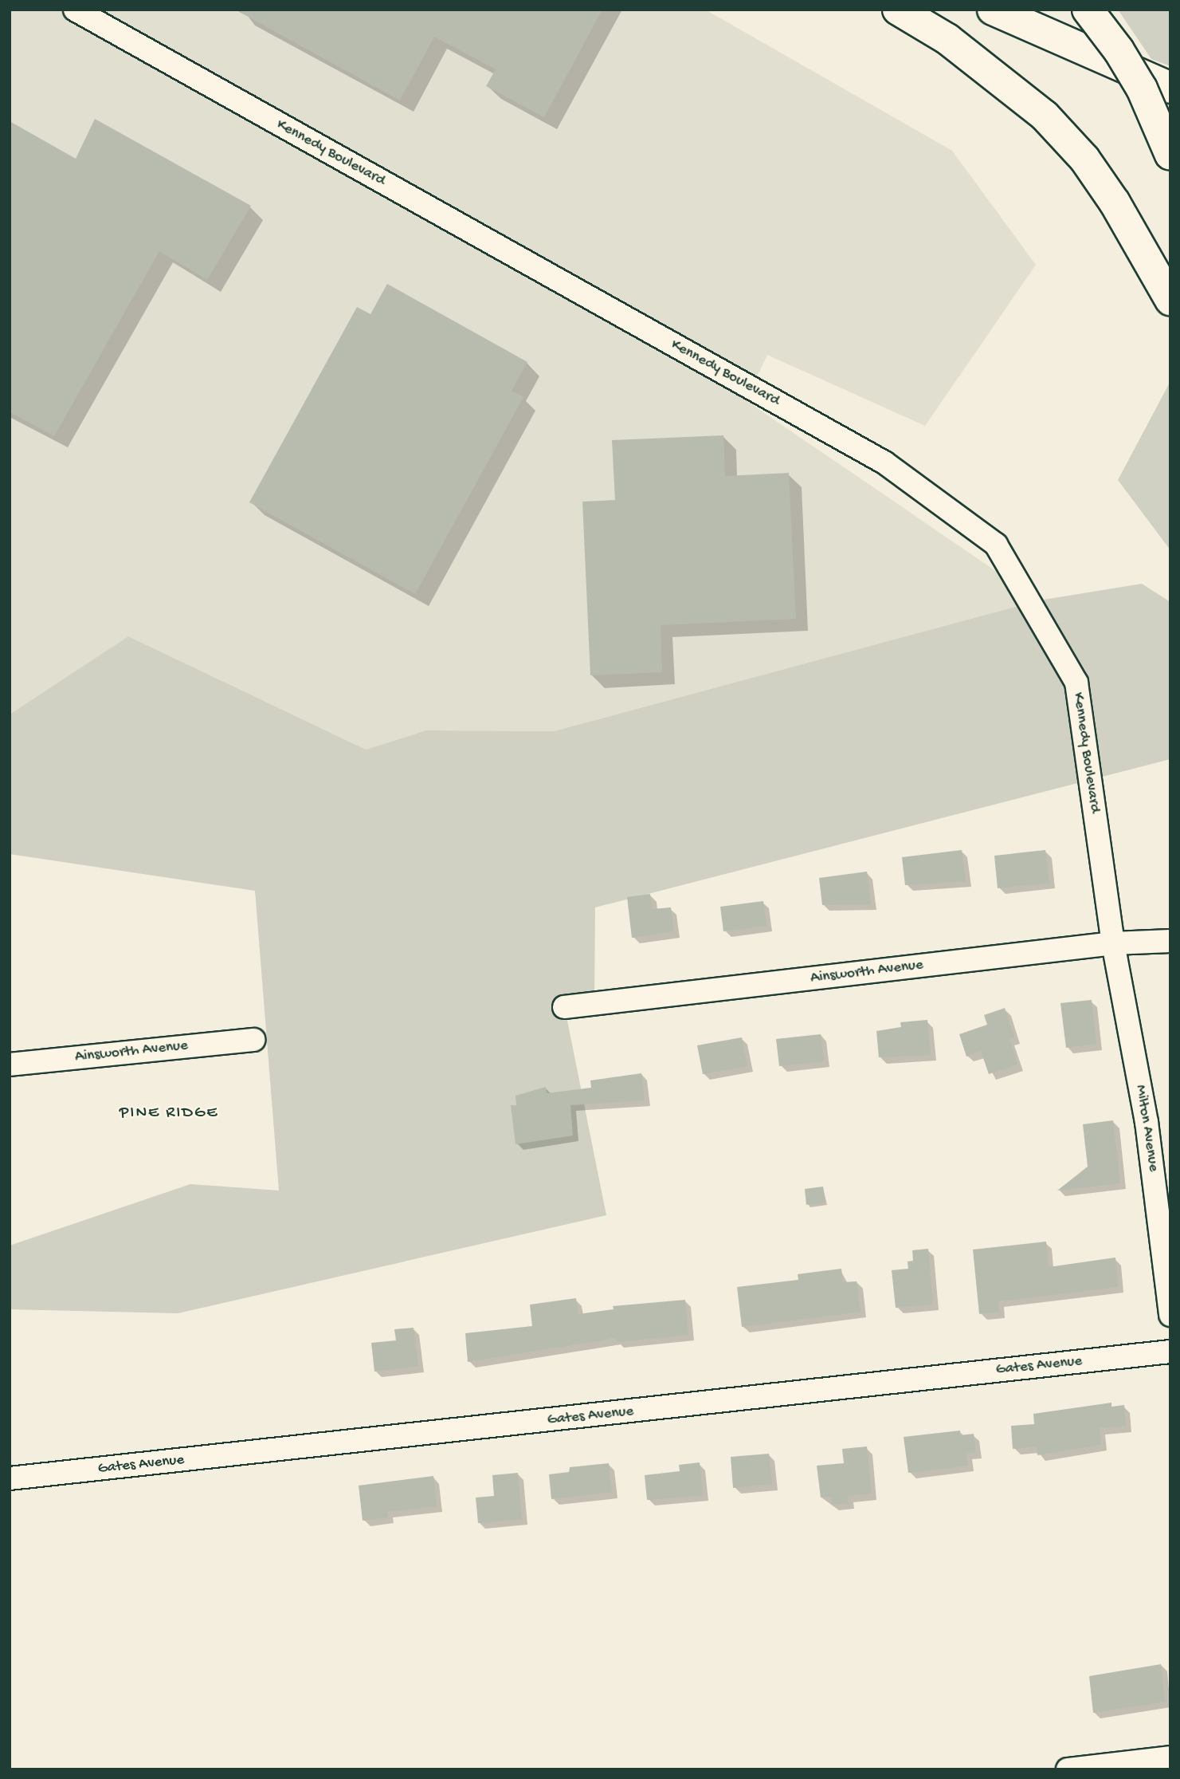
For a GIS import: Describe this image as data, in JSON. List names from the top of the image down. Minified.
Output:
{"streets":{"street":["Kennedy Boulevard","Ainsworth Avenue","Milton Avenue","Gates Avenue"]},"crossings":[["Kennedy Boulevard","Ainsworth Avenue"],["Kennedy Boulevard","Milton Avenue"],["Ainsworth Avenue","Milton Avenue"]],"districts":["PINE RIDGE"]}
